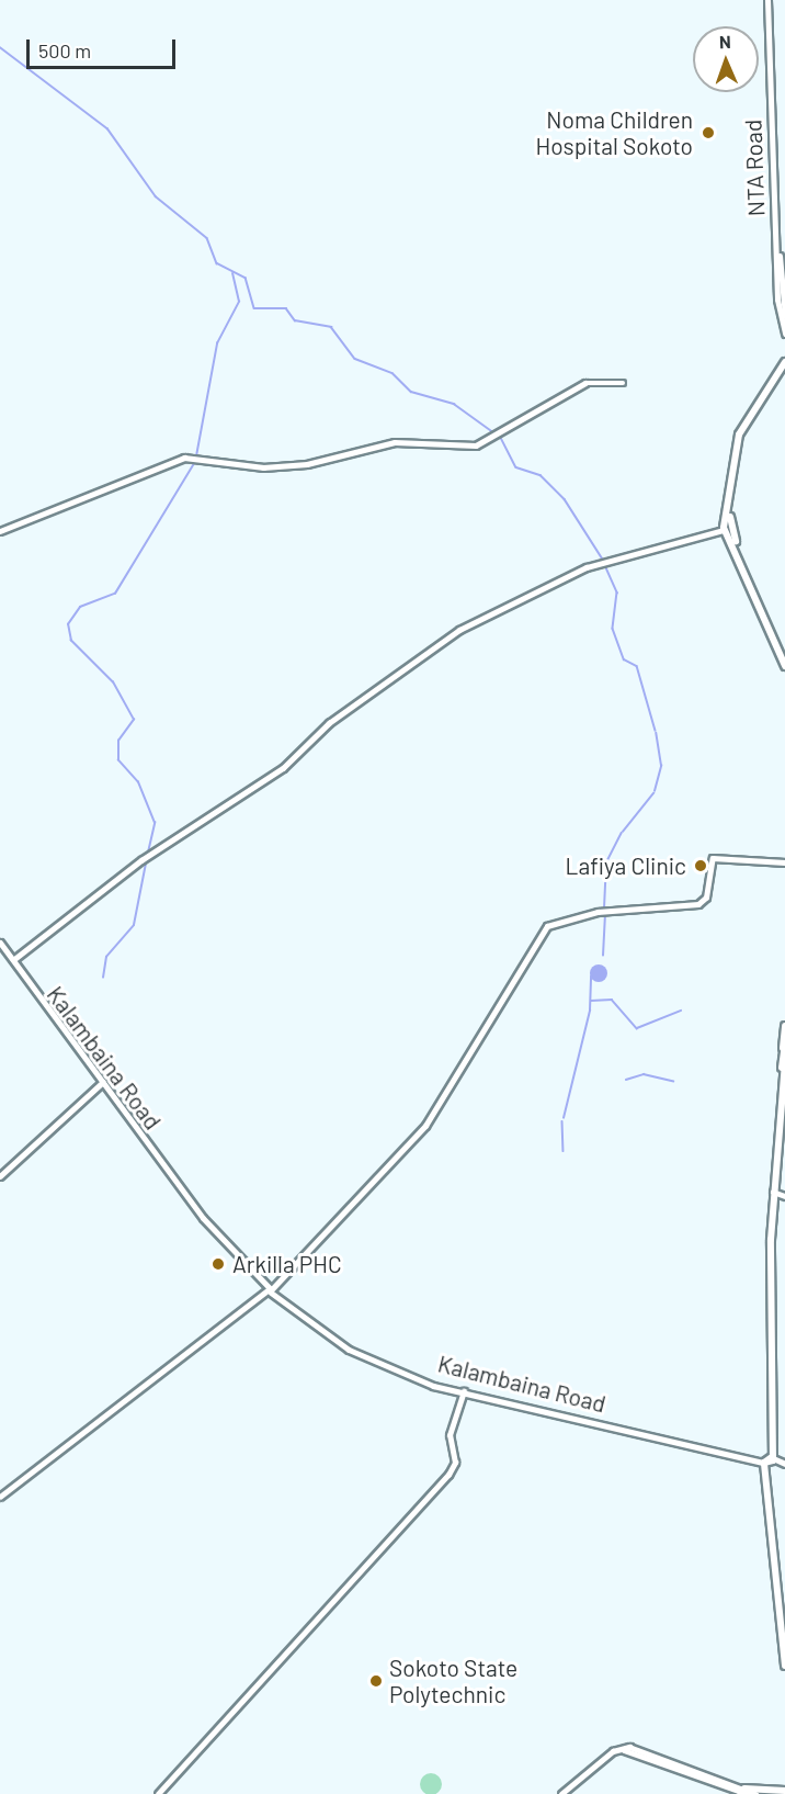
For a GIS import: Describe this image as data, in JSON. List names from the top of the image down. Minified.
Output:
{"streets":{"main road":["NTA Road","Kalambaina Road"]},"places":["Noma Children Hospital Sokoto","Lafiya Clinic","Arkilla PHC","Sokoto State Polytechnic"],"scale_bar":"500 m","north":"top"}
